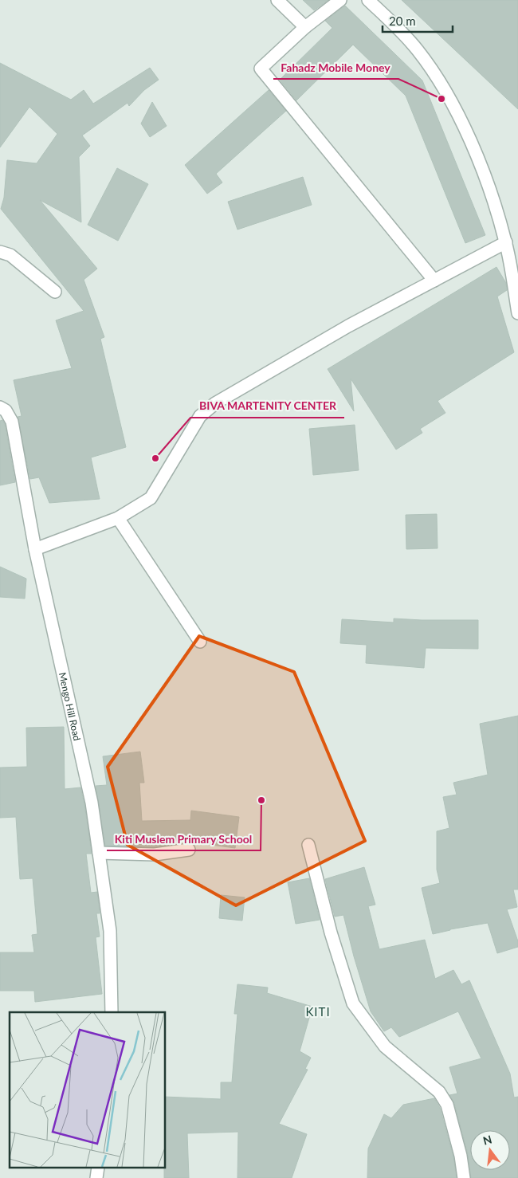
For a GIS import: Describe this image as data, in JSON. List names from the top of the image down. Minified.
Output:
{"streets":{"street":["Mengo Hill Road"]},"districts":["KITI"],"places":["Fahadz Mobile Money","BIVA MARTENITY CENTER","Kiti Muslem Primary School"],"scale_bar":"20 m","north":"top"}
